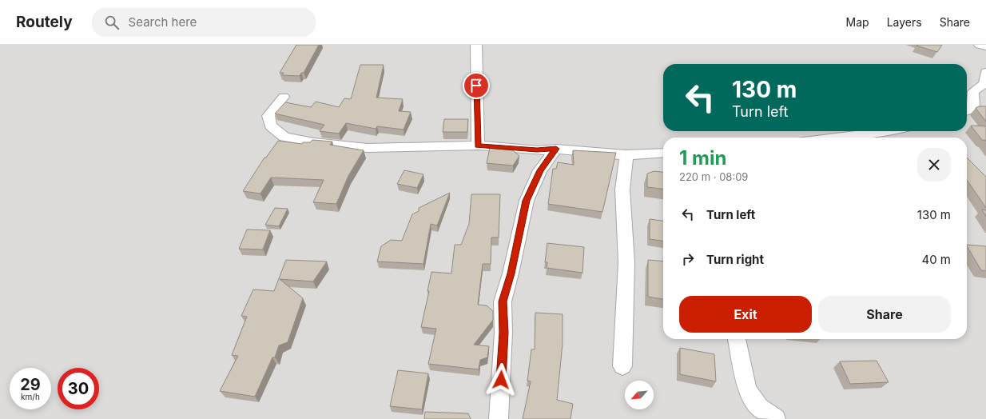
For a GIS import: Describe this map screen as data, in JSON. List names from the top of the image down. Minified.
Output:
{"north":"bottom left","page":{"header":"Routely","search":"Search here","nav":["Map","Layers","Share"],"turn":["130 m","Turn left"],"heading":["1 min","220 m · 08:09"],"list":[{"name":"Turn left","value":"130 m"},{"name":"Turn right","value":"40 m"}],"buttons":["Exit","Share"],"speed":"29 km/h","limit":"30"}}
